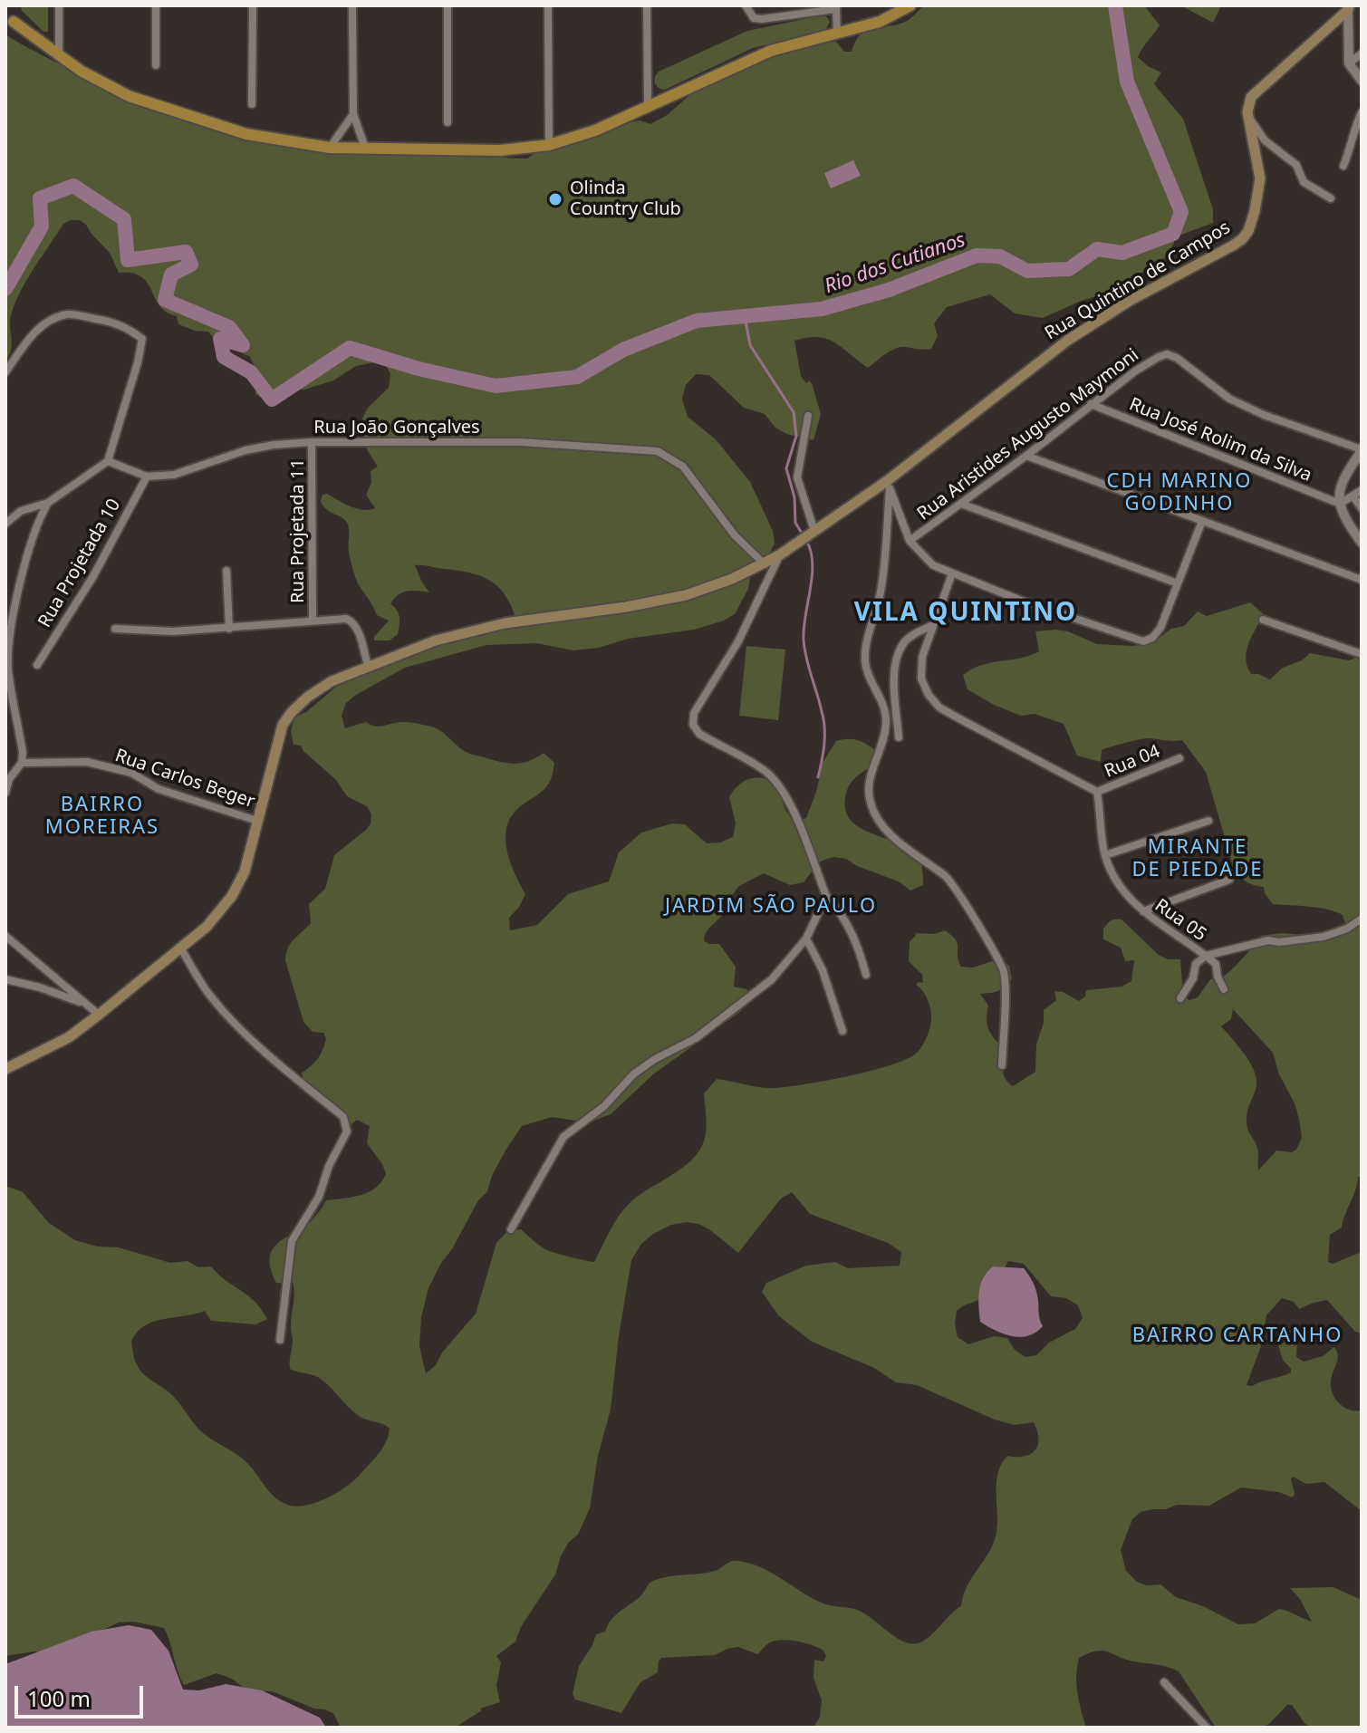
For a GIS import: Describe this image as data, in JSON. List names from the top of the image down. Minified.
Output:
{"streets":{"main road":["Rua Quintino de Campos"],"street":["Rua João Gonçalves","Rua Aristides Augusto Maymoni","Rua José Rolim da Silva","Rua Projetada 11","Rua Projetada 10","Rua 04","Rua Carlos Beger","Rua 05"]},"crossings":[["Rua Quintino de Campos","Rua João Gonçalves"],["Rua Quintino de Campos","Rua Carlos Beger"],["Rua João Gonçalves","Rua Projetada 11"],["Rua João Gonçalves","Rua Projetada 10"],["Rua Aristides Augusto Maymoni","Rua José Rolim da Silva"],["Rua 04","Rua 05"]],"districts":["CDH MARINO GODINHO","VILA QUINTINO","BAIRRO MOREIRAS","MIRANTE DE PIEDADE","JARDIM SÃO PAULO","BAIRRO CARTANHO"],"water":["Rio dos Cutianos"],"places":["Olinda Country Club"],"scale_bar":"100 m"}
